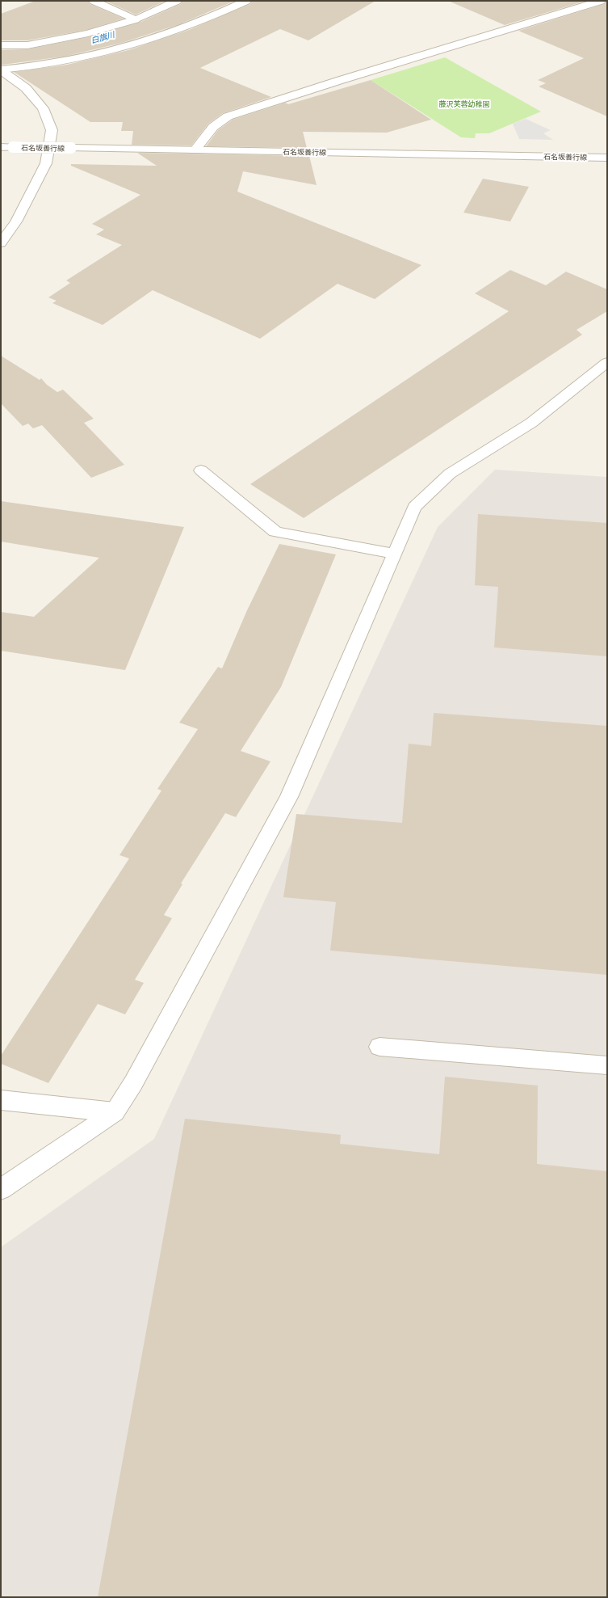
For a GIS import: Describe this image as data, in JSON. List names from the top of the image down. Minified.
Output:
{"streets":{"street":["石名坂善行線"]},"water":["白旗川"],"parks":["藤沢芙蓉幼稚園"]}
